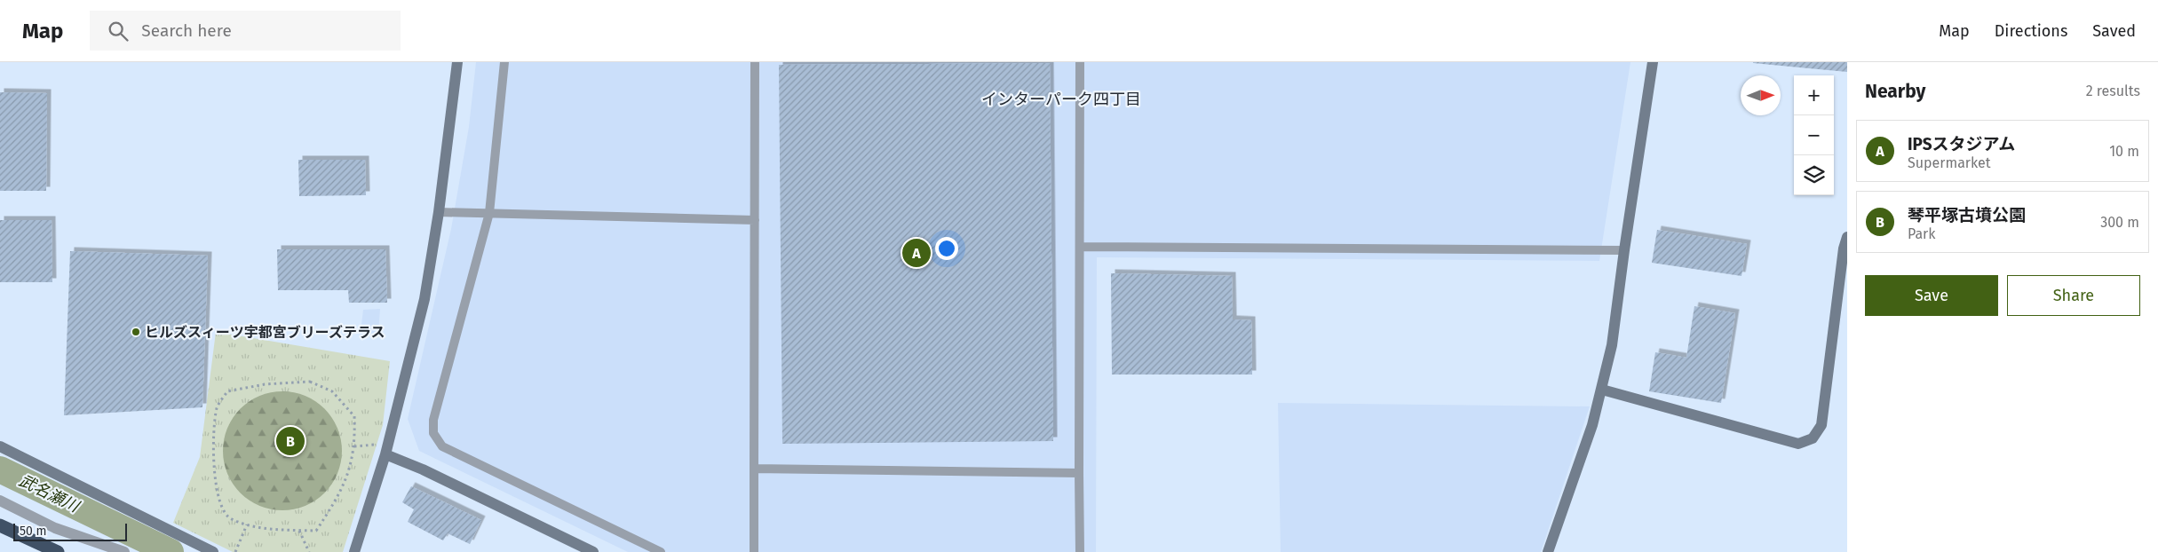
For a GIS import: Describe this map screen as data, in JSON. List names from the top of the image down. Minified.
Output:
{"districts":["インターパーク四丁目"],"water":["武名瀬川"],"places":["ヒルズスィーツ宇都宮ブリーズテラス"],"scale_bar":"50 m","north":"right","page":{"header":"Map","search":"Search here","nav":["Map","Directions","Saved"],"heading":["Nearby","2 results"],"map_buttons":["+","−"],"list":[{"mark":"A","name":"IPSスタジアム","note":"Supermarket","value":"10 m"},{"mark":"B","name":"琴平塚古墳公園","note":"Park","value":"300 m"}],"pins":["A","B"],"buttons":["Save","Share"],"scale":"50 m"}}
